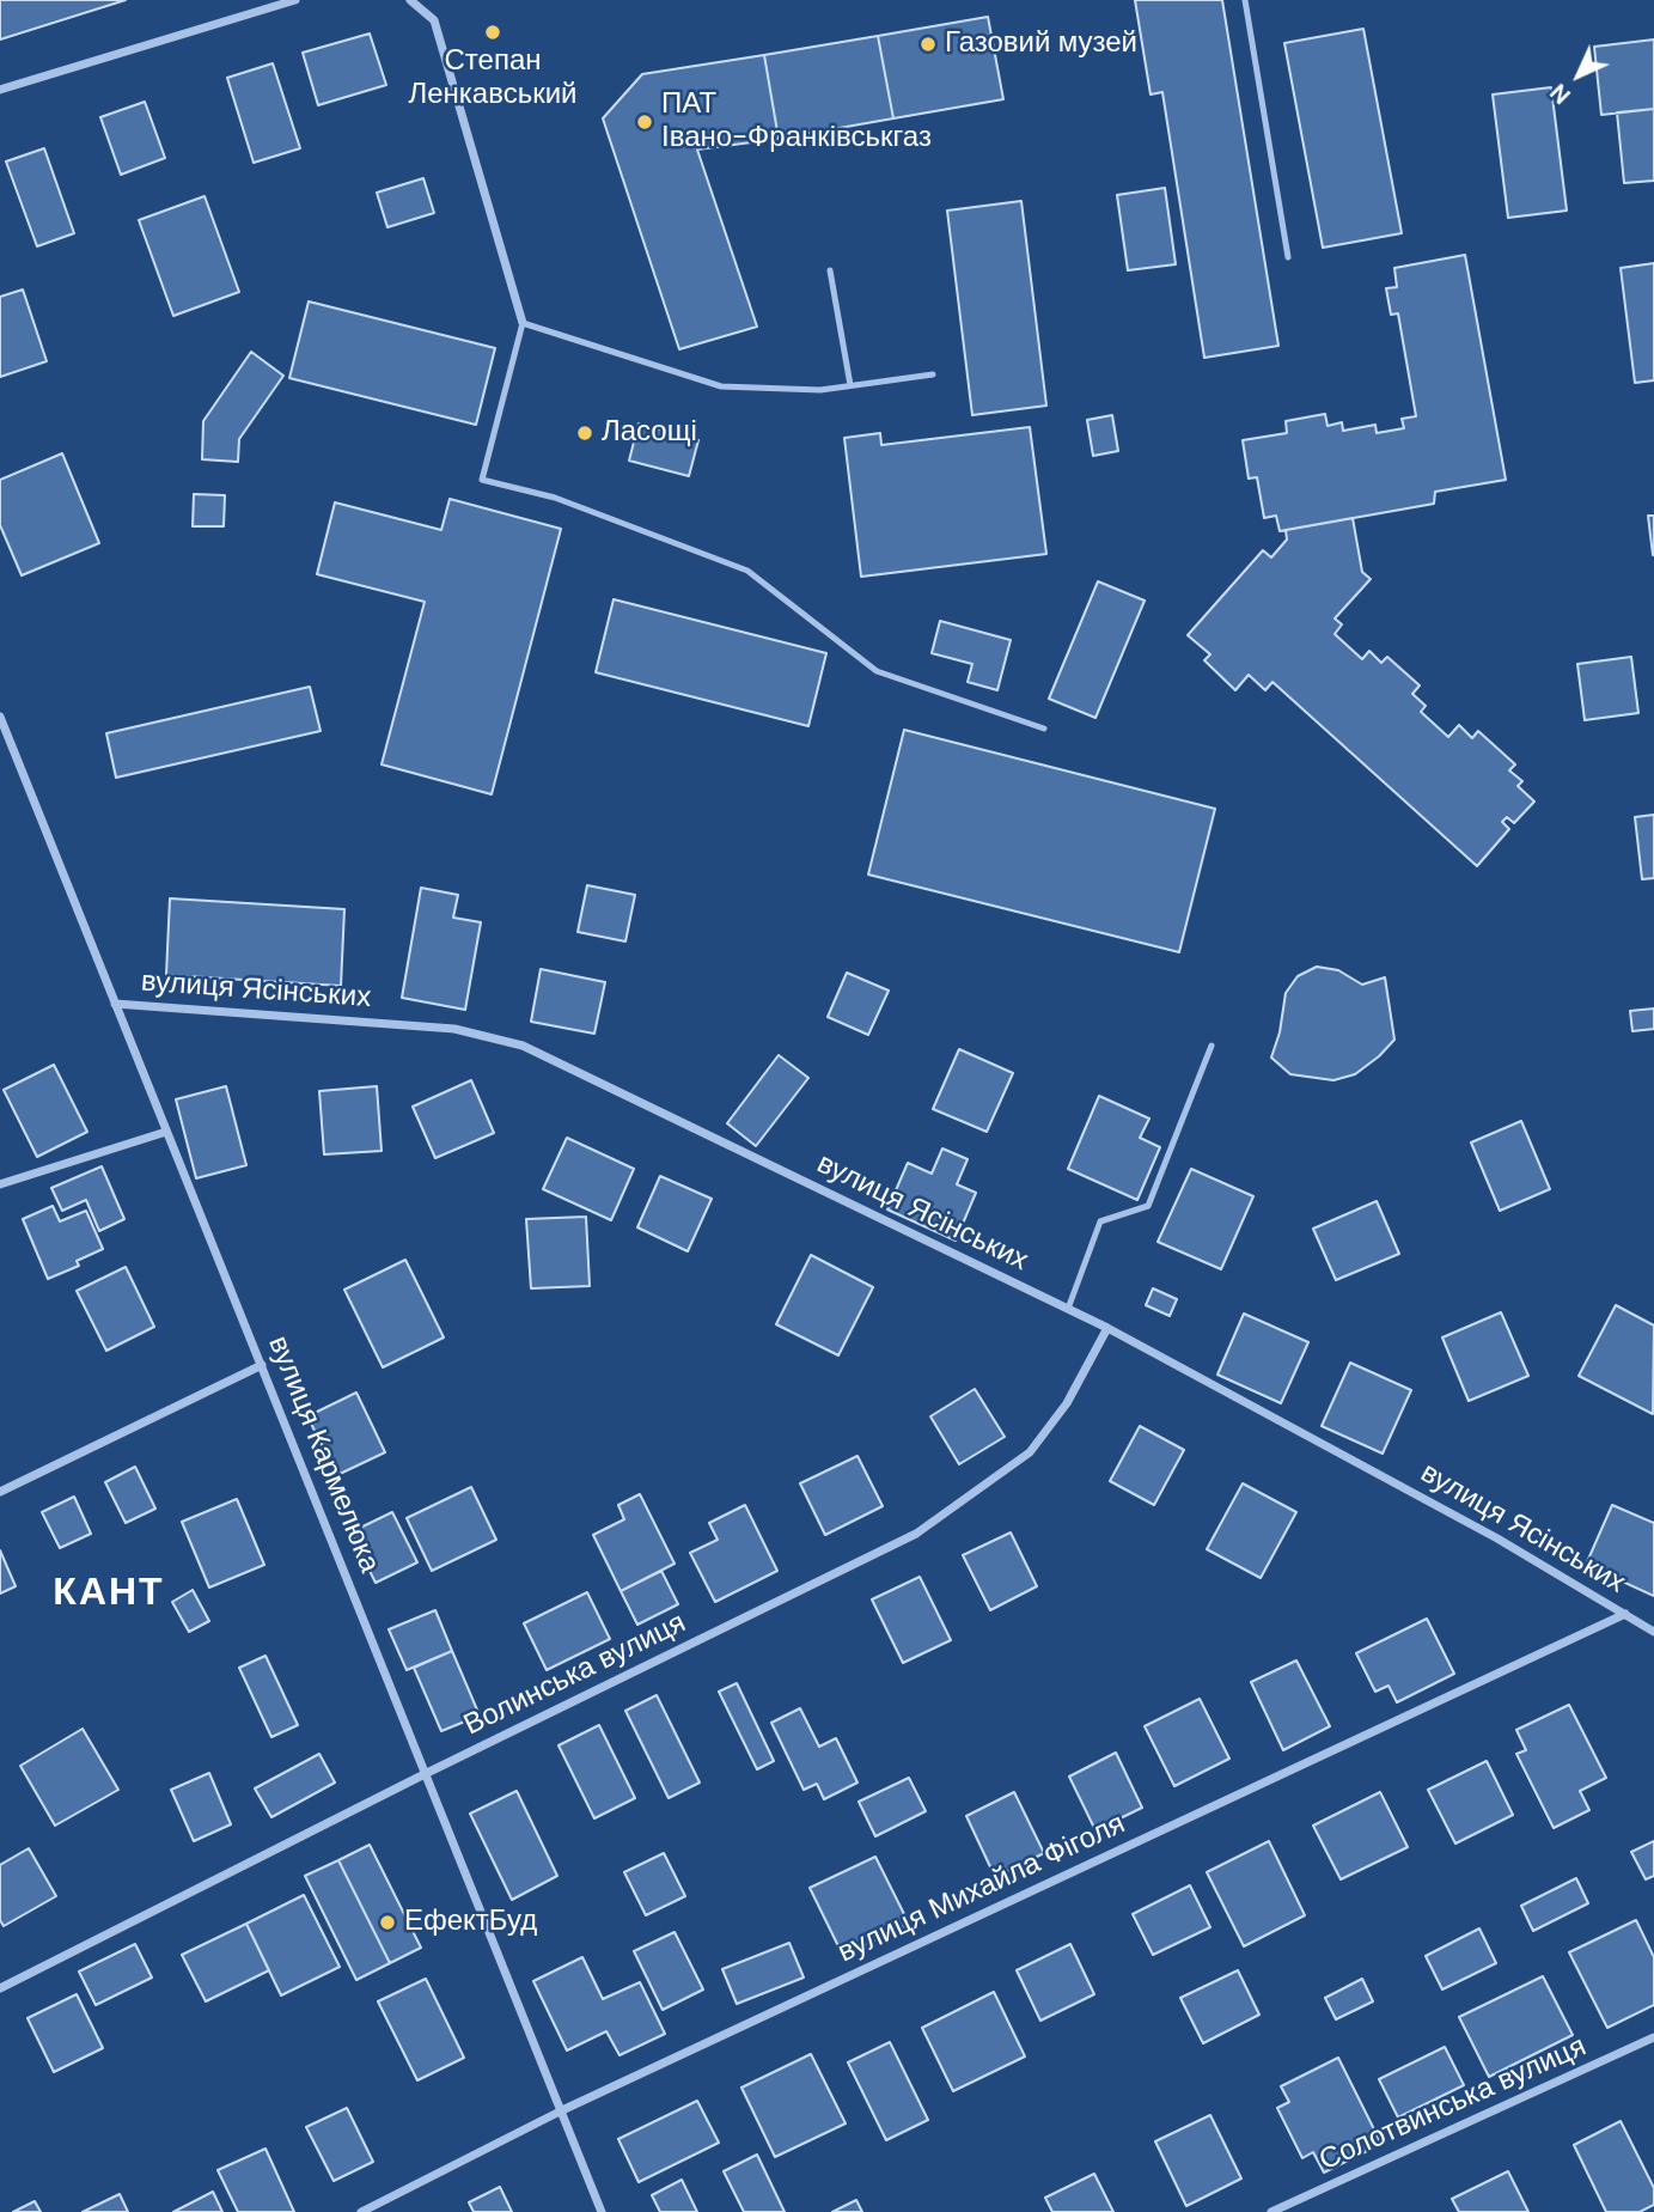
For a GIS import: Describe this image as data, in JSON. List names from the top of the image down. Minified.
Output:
{"streets":{"street":["вулиця Ясінських","вулиця Кармелюка","Волинська вулиця","вулиця Михайла Фіголя","Солотвинська вулиця"]},"crossings":[["вулиця Ясінських","вулиця Кармелюка"],["вулиця Ясінських","Волинська вулиця"],["вулиця Ясінських","вулиця Михайла Фіголя"],["вулиця Кармелюка","Волинська вулиця"],["вулиця Кармелюка","вулиця Михайла Фіголя"]],"districts":["КАНТ"],"places":["Степан Ленкавський","Газовий музей","ПАТ Івано-Франківськгаз","Ласощі","ЕфектБуд"],"north":"bottom left"}
